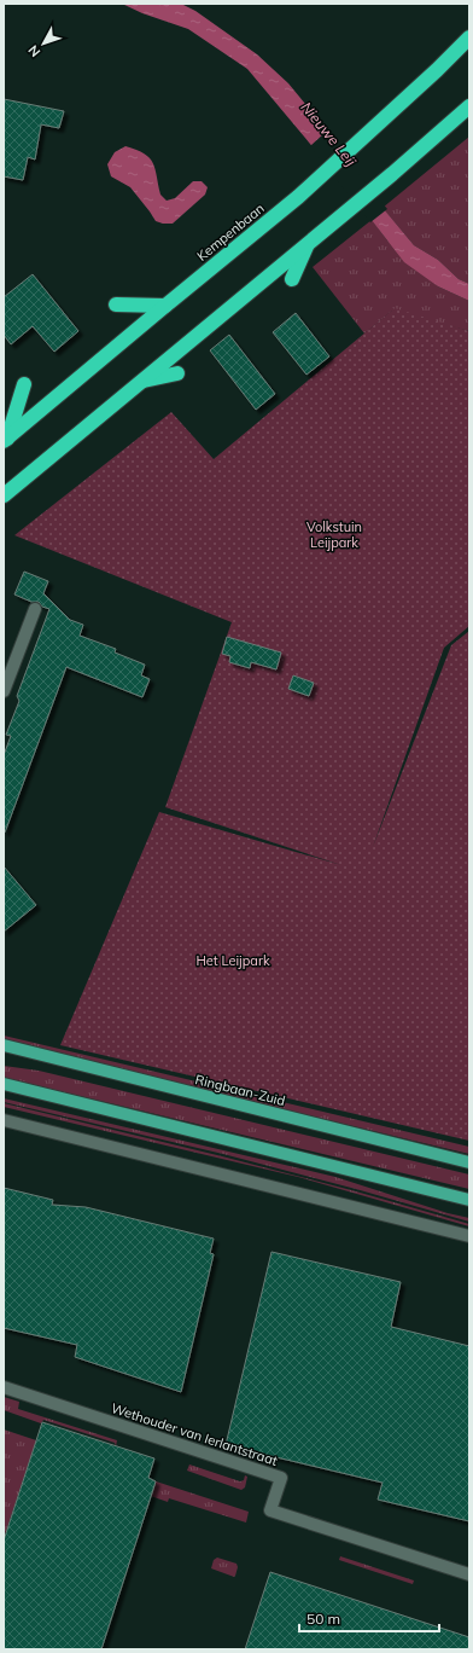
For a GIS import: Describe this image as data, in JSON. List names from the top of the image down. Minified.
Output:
{"streets":{"highway":["Kempenbaan"],"main road":["Ringbaan-Zuid"],"street":["Wethouder van Ierlantstraat"]},"water":["Nieuwe Leij"],"parks":["Volkstuin Leijpark","Het Leijpark"],"scale_bar":"50 m","north":"bottom left"}
